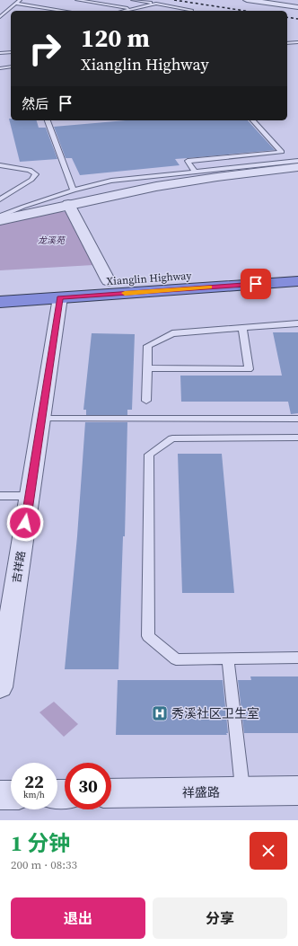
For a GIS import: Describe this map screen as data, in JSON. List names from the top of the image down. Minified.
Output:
{"streets":{"highway":["Xianglin Highway"],"street":["吉祥路","祥盛路"]},"crossings":[["Xianglin Highway","吉祥路"]],"parks":["龙溪苑"],"places":{"hospital":["秀溪社区卫生室"]},"page":{"turn":["120 m","Xianglin Highway"],"then":"然后","speed":"22 km/h","limit":"30","heading":["1 分钟","200 m · 08:33"],"buttons":["退出","分享"]}}
